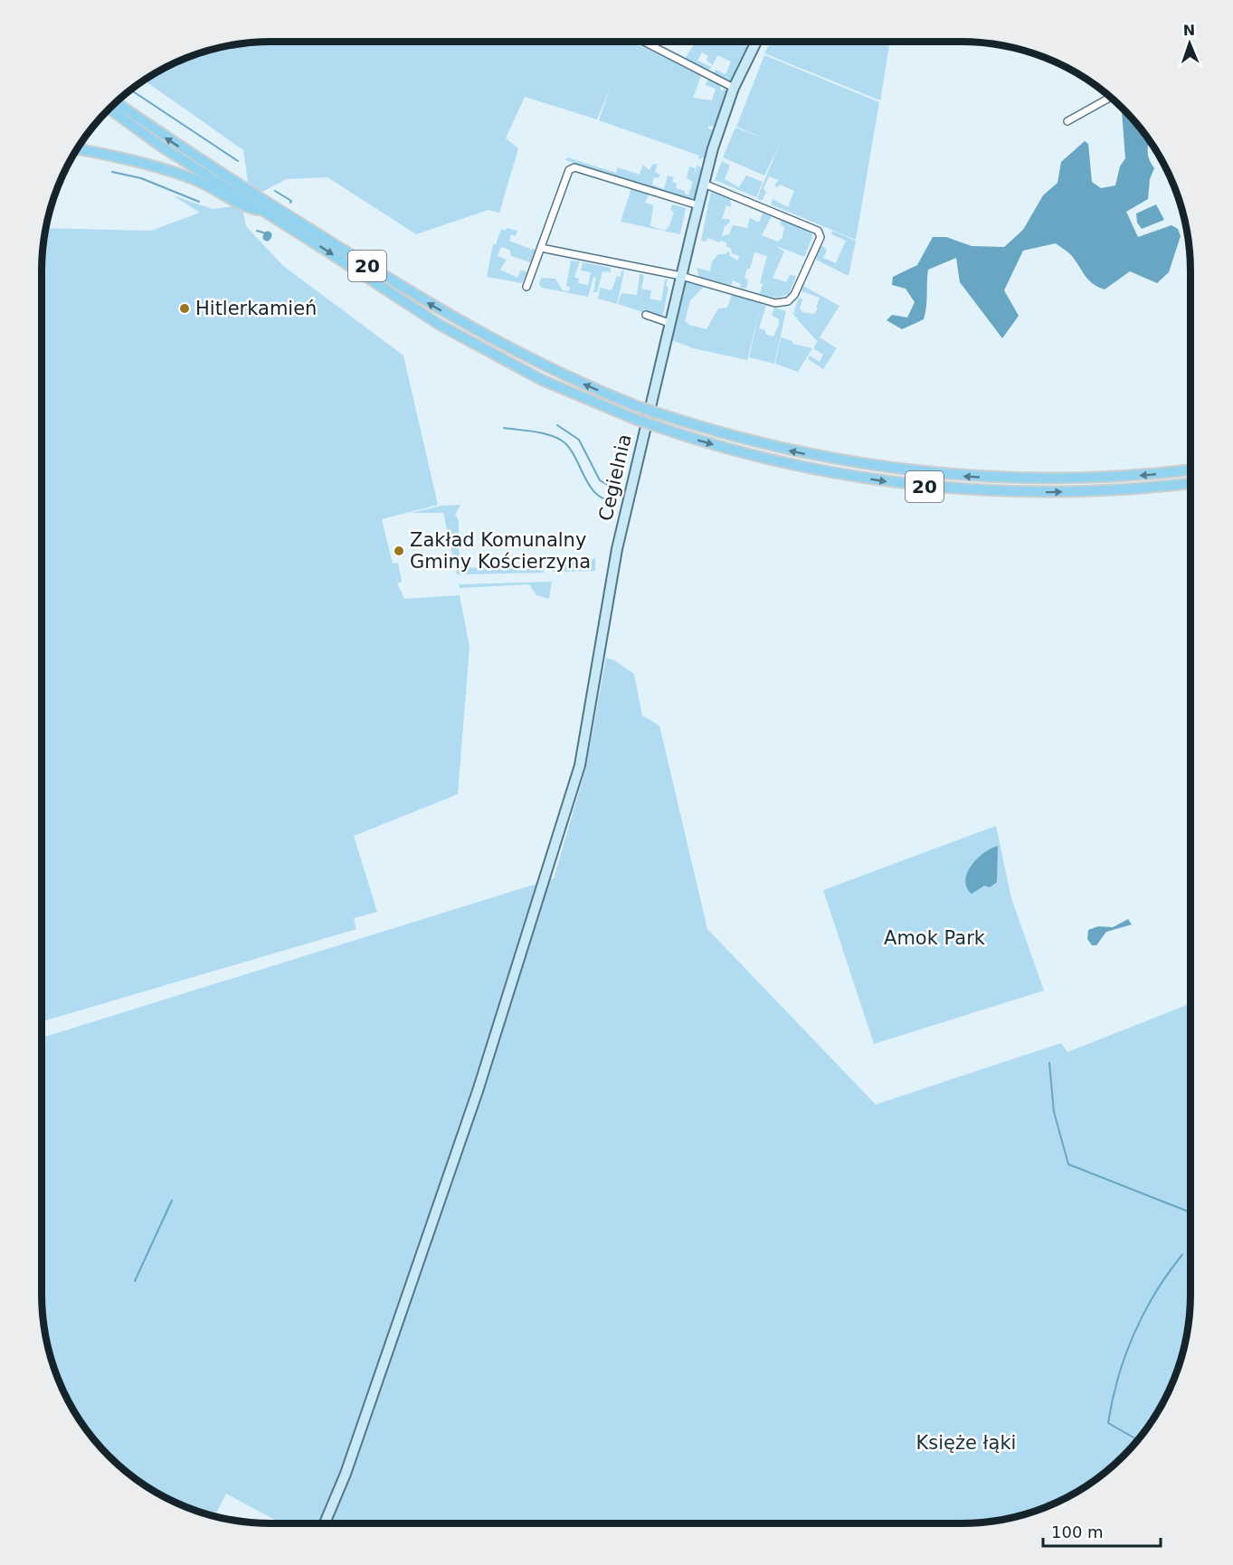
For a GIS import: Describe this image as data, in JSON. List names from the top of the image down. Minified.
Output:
{"streets":{"main road":["20"],"street":["Cegielnia"]},"parks":["Amok Park","Księże łąki"],"places":["Hitlerkamień","Zakład Komunalny Gminy Kościerzyna"],"scale_bar":"100 m","north":"top"}
